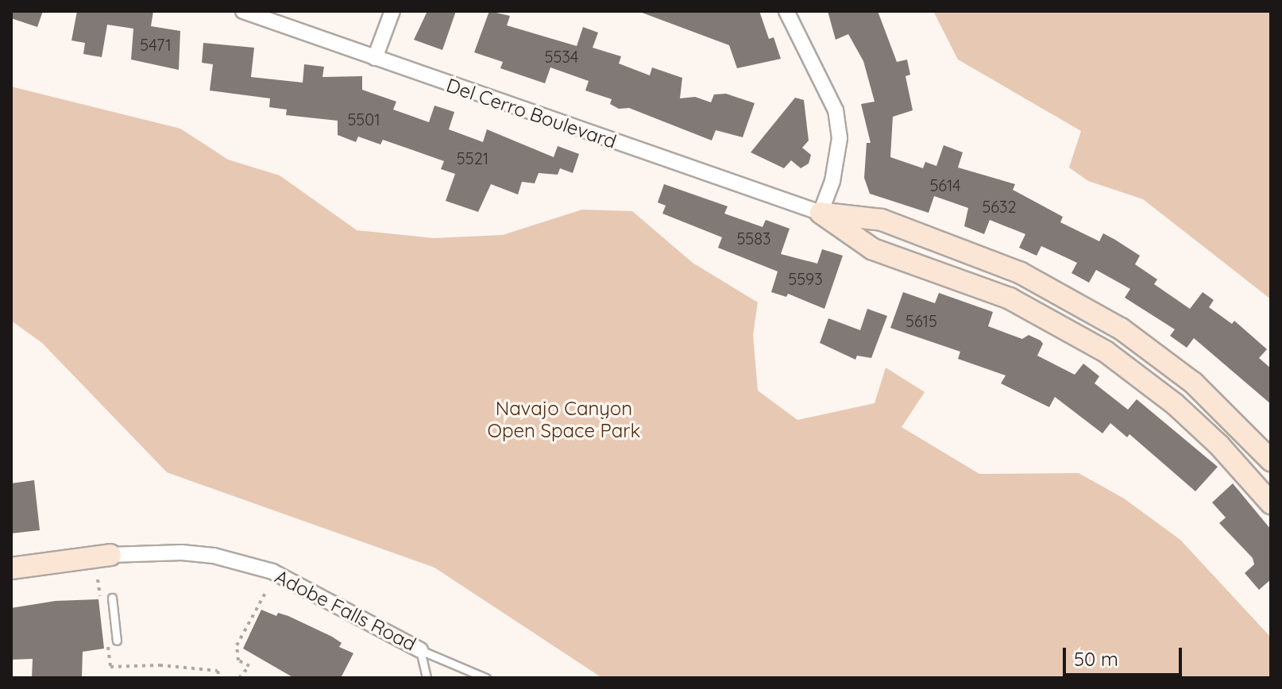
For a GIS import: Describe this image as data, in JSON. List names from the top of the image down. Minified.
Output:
{"streets":{"street":["Del Cerro Boulevard","Adobe Falls Road"]},"parks":["Navajo Canyon Open Space Park"],"house_numbers":["5471","5534","5501","5521","5614","5632","5583","5593","5615"],"scale_bar":"50 m"}
